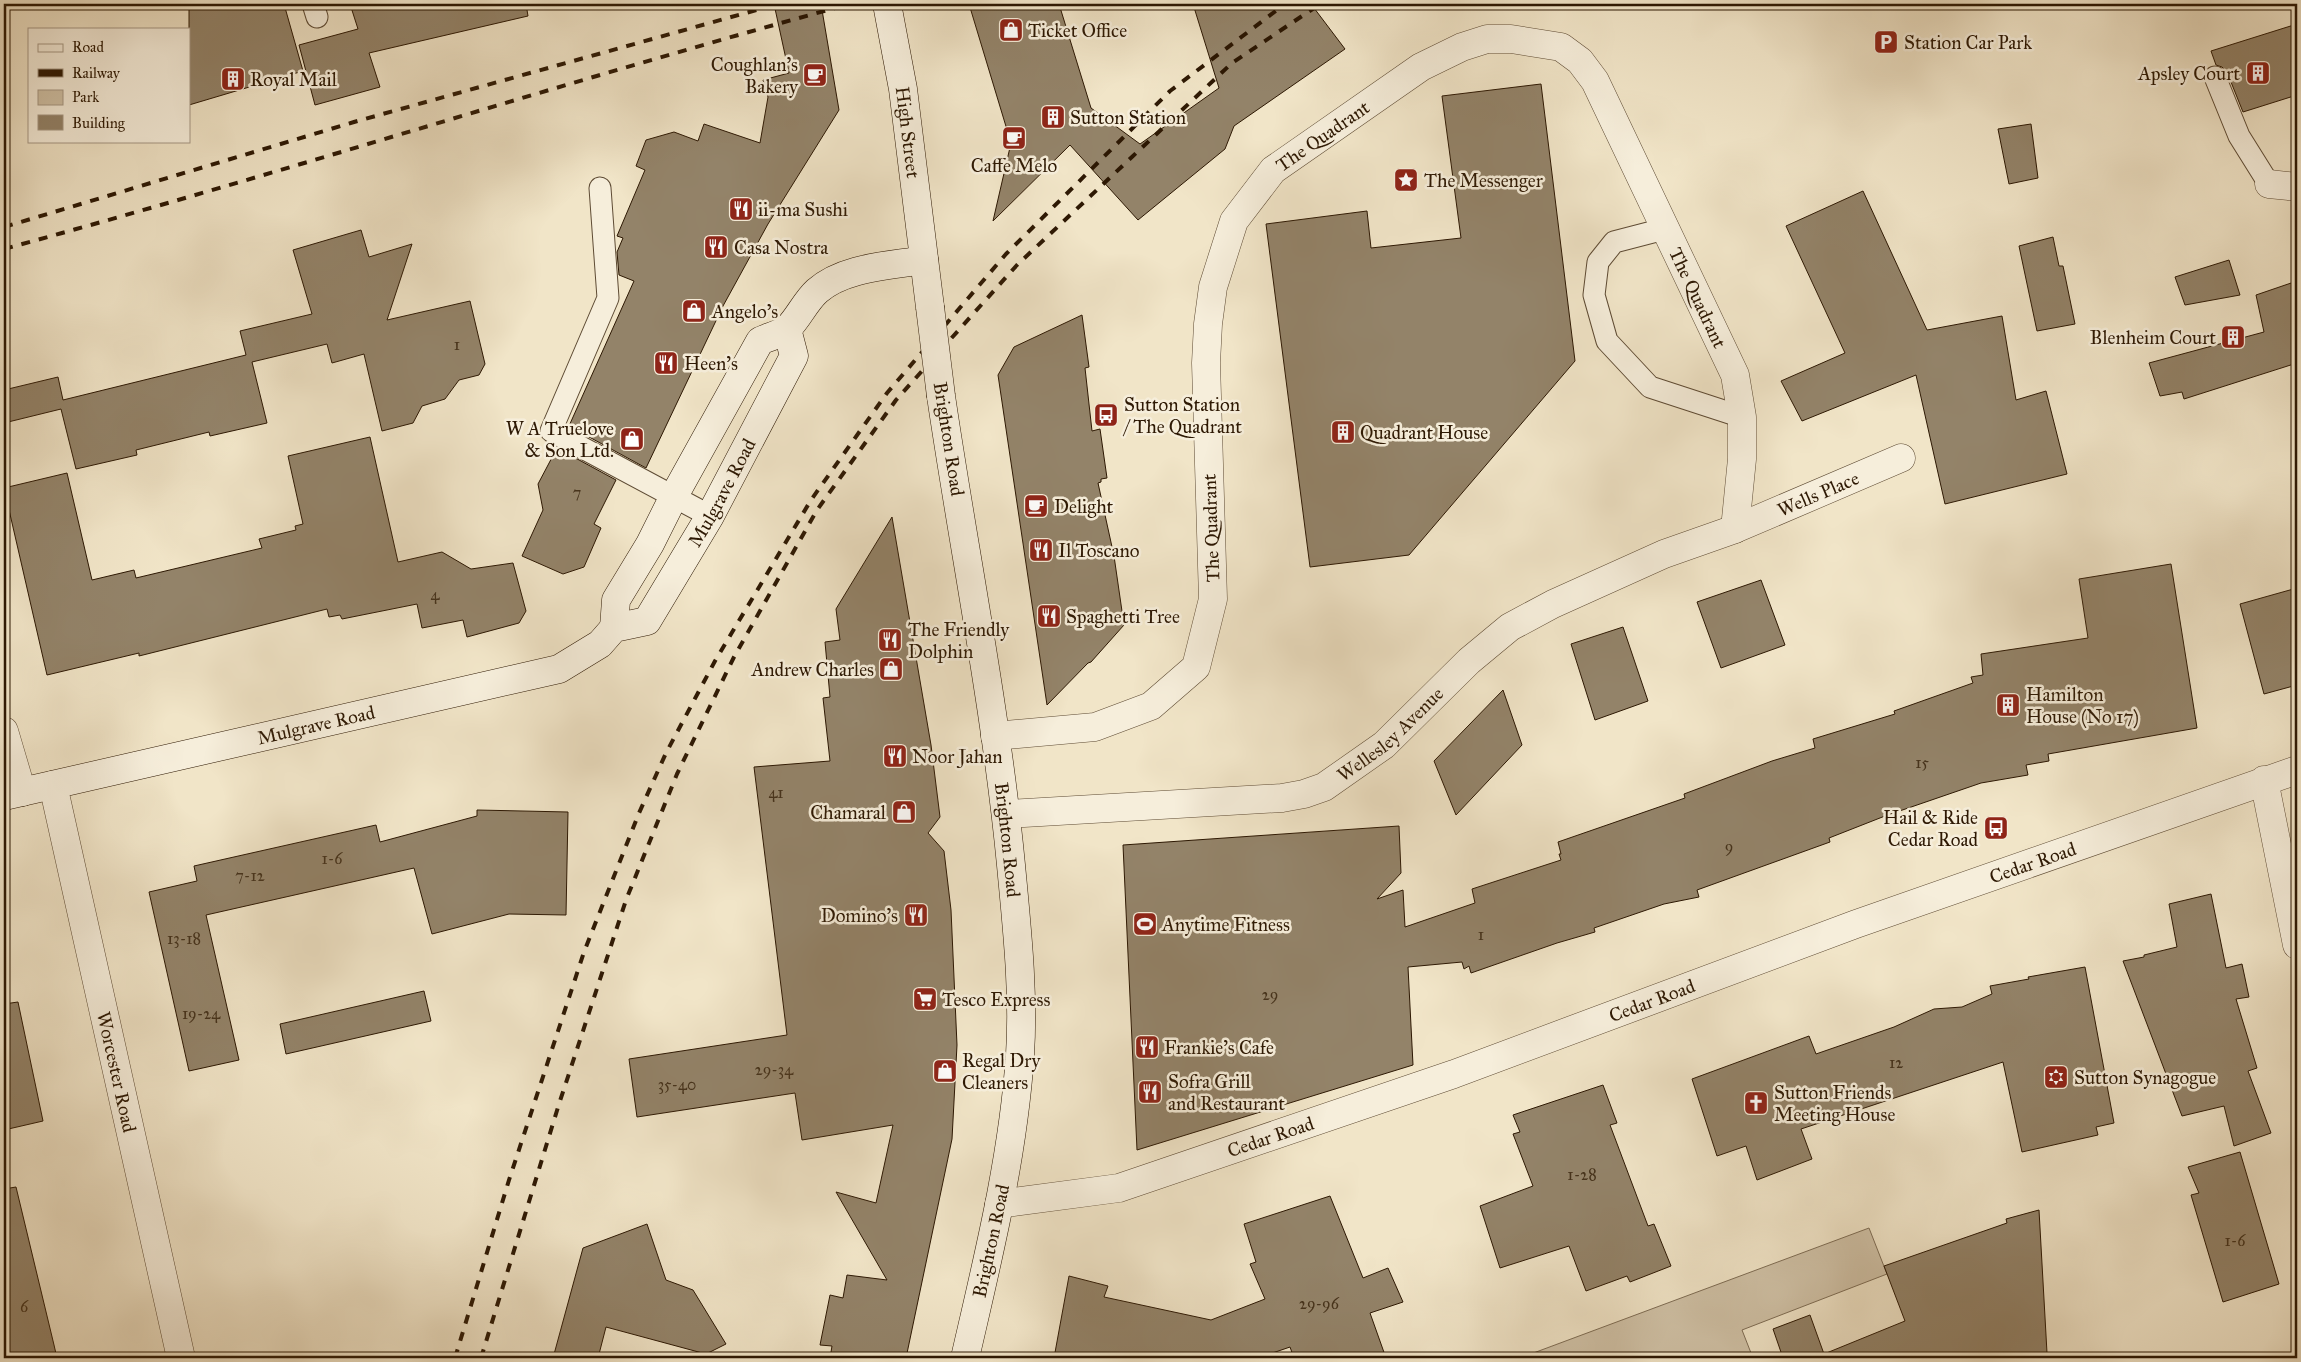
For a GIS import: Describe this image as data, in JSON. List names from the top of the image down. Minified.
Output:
{"streets":{"street":["High Street","The Quadrant","Brighton Road","Mulgrave Road","Wells Place","Wellesley Avenue","Cedar Road","Worcester Road"]},"crossings":[["High Street","Brighton Road"],["The Quadrant","Brighton Road"],["The Quadrant","Wells Place"],["The Quadrant","Wellesley Avenue"],["Brighton Road","Wellesley Avenue"],["Brighton Road","Cedar Road"],["Mulgrave Road","Worcester Road"],["Wells Place","Wellesley Avenue"]],"places":{"shop":["Ticket Office","Angelo's","W A Truelove & Son Ltd.","Andrew Charles","Chamaral","Regal Dry Cleaners"],"parking":["Station Car Park"],"building":["Apsley Court","Royal Mail","Sutton Station","Blenheim Court","Quadrant House","Hamilton House (No 17)"],"cafe":["Coughlan's Bakery","Caffe Melo","Delight"],"place":["The Messenger"],"restaurant":["ii-ma Sushi","Casa Nostra","Heen's","Il Toscano","Spaghetti Tree","The Friendly Dolphin","Noor Jahan","Domino's","Frankie's Cafe","Sofra Grill and Restaurant"],"bus stop":["Sutton Station / The Quadrant","Hail & Ride Cedar Road"],"sports":["Anytime Fitness"],"supermarket":["Tesco Express"],"synagogue":["Sutton Synagogue"],"church":["Sutton Friends Meeting House"]},"house_numbers":["1","7","4","15","41","9","1-6","7-12","1","13-18","29","19-24","12","29-34","35-40","1-28","1-6","29-96","6"],"legend":["Road","Railway","Park","Building"]}
